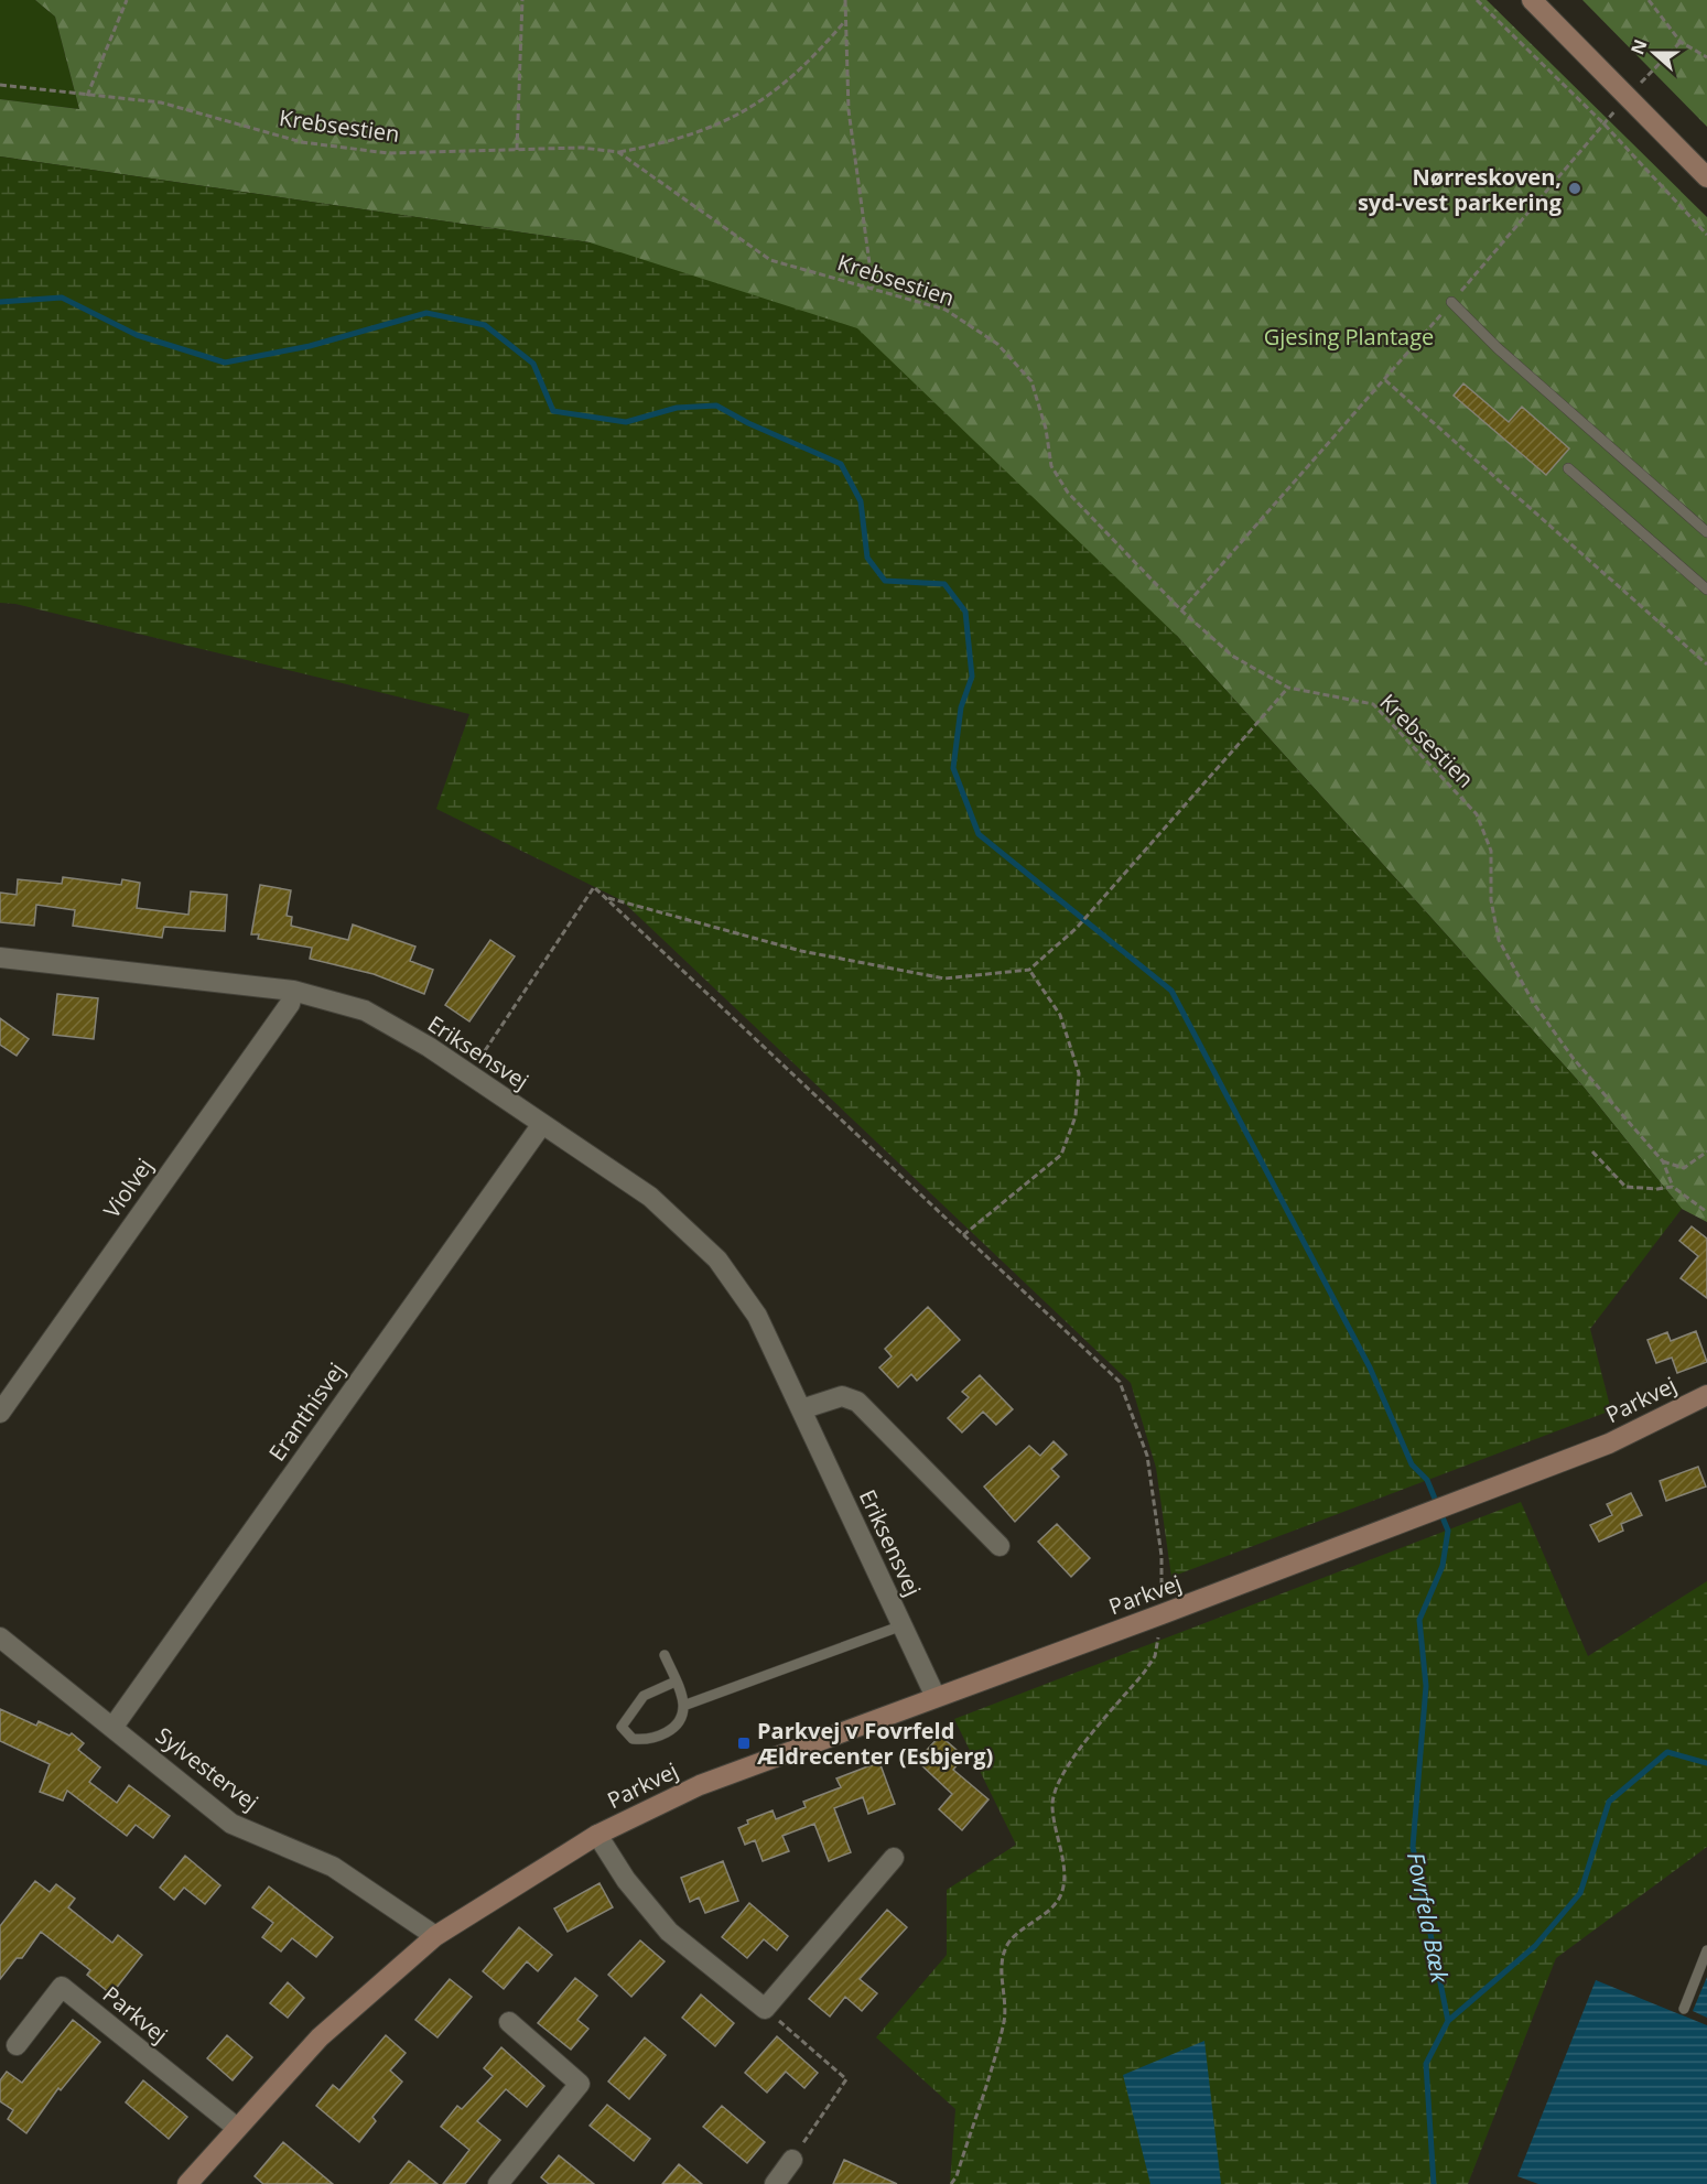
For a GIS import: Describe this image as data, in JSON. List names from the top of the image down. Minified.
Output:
{"streets":{"street":["Eriksensvej","Violvej","Parkvej","Eranthisvej","Sylvestervej"],"path":["Krebsestien"]},"crossings":[["Eriksensvej","Violvej"],["Eriksensvej","Parkvej"],["Eriksensvej","Eranthisvej"],["Parkvej","Sylvestervej"],["Eranthisvej","Sylvestervej"]],"water":["Fovrfeld Bæk"],"parks":["Gjesing Plantage"],"places":{"other":["Nørreskoven, syd-vest parkering"],"transit":["Parkvej v Fovrfeld Ældrecenter (Esbjerg)"]},"north":"left"}
